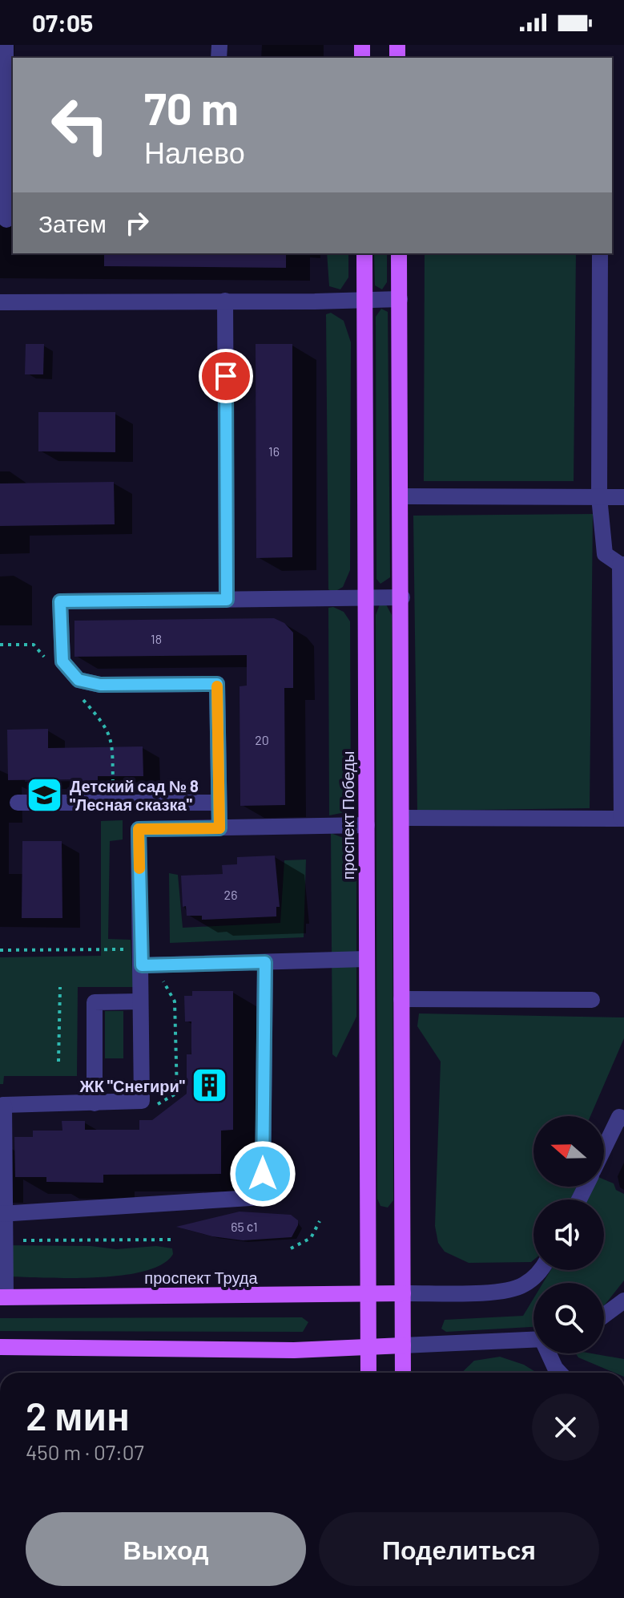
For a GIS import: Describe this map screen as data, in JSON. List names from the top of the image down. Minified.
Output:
{"streets":{"main road":["проспект Победы","проспект Труда"]},"crossings":[["проспект Победы","проспект Труда"]],"places":{"school or university":["Детский сад № 8 \"Лесная сказка\""],"building":["ЖК \"Снегири\""]},"house_numbers":["16","18","20","26","65 с1"],"north":"left","page":{"status":"07:05","turn":["70 m","Налево"],"then":"Затем","heading":["2 мин","450 m · 07:07"],"buttons":["Выход","Поделиться"]}}
